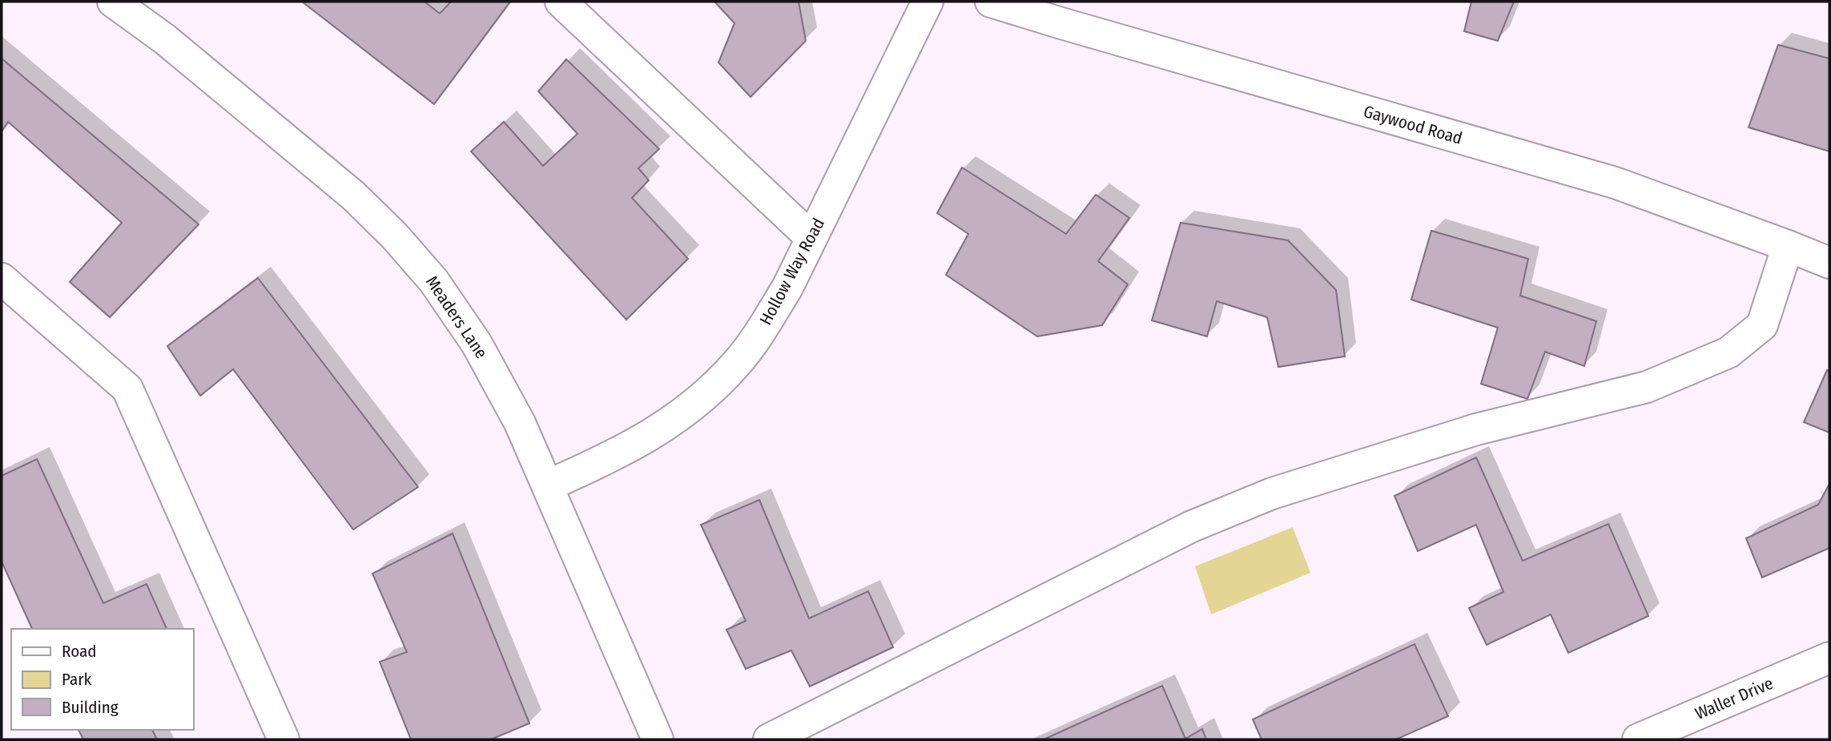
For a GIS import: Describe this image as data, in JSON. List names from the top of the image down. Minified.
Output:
{"streets":{"street":["Gaywood Road","Hollow Way Road","Meaders Lane","Waller Drive"]},"crossings":[["Hollow Way Road","Meaders Lane"]],"legend":["Road","Park","Building"]}
